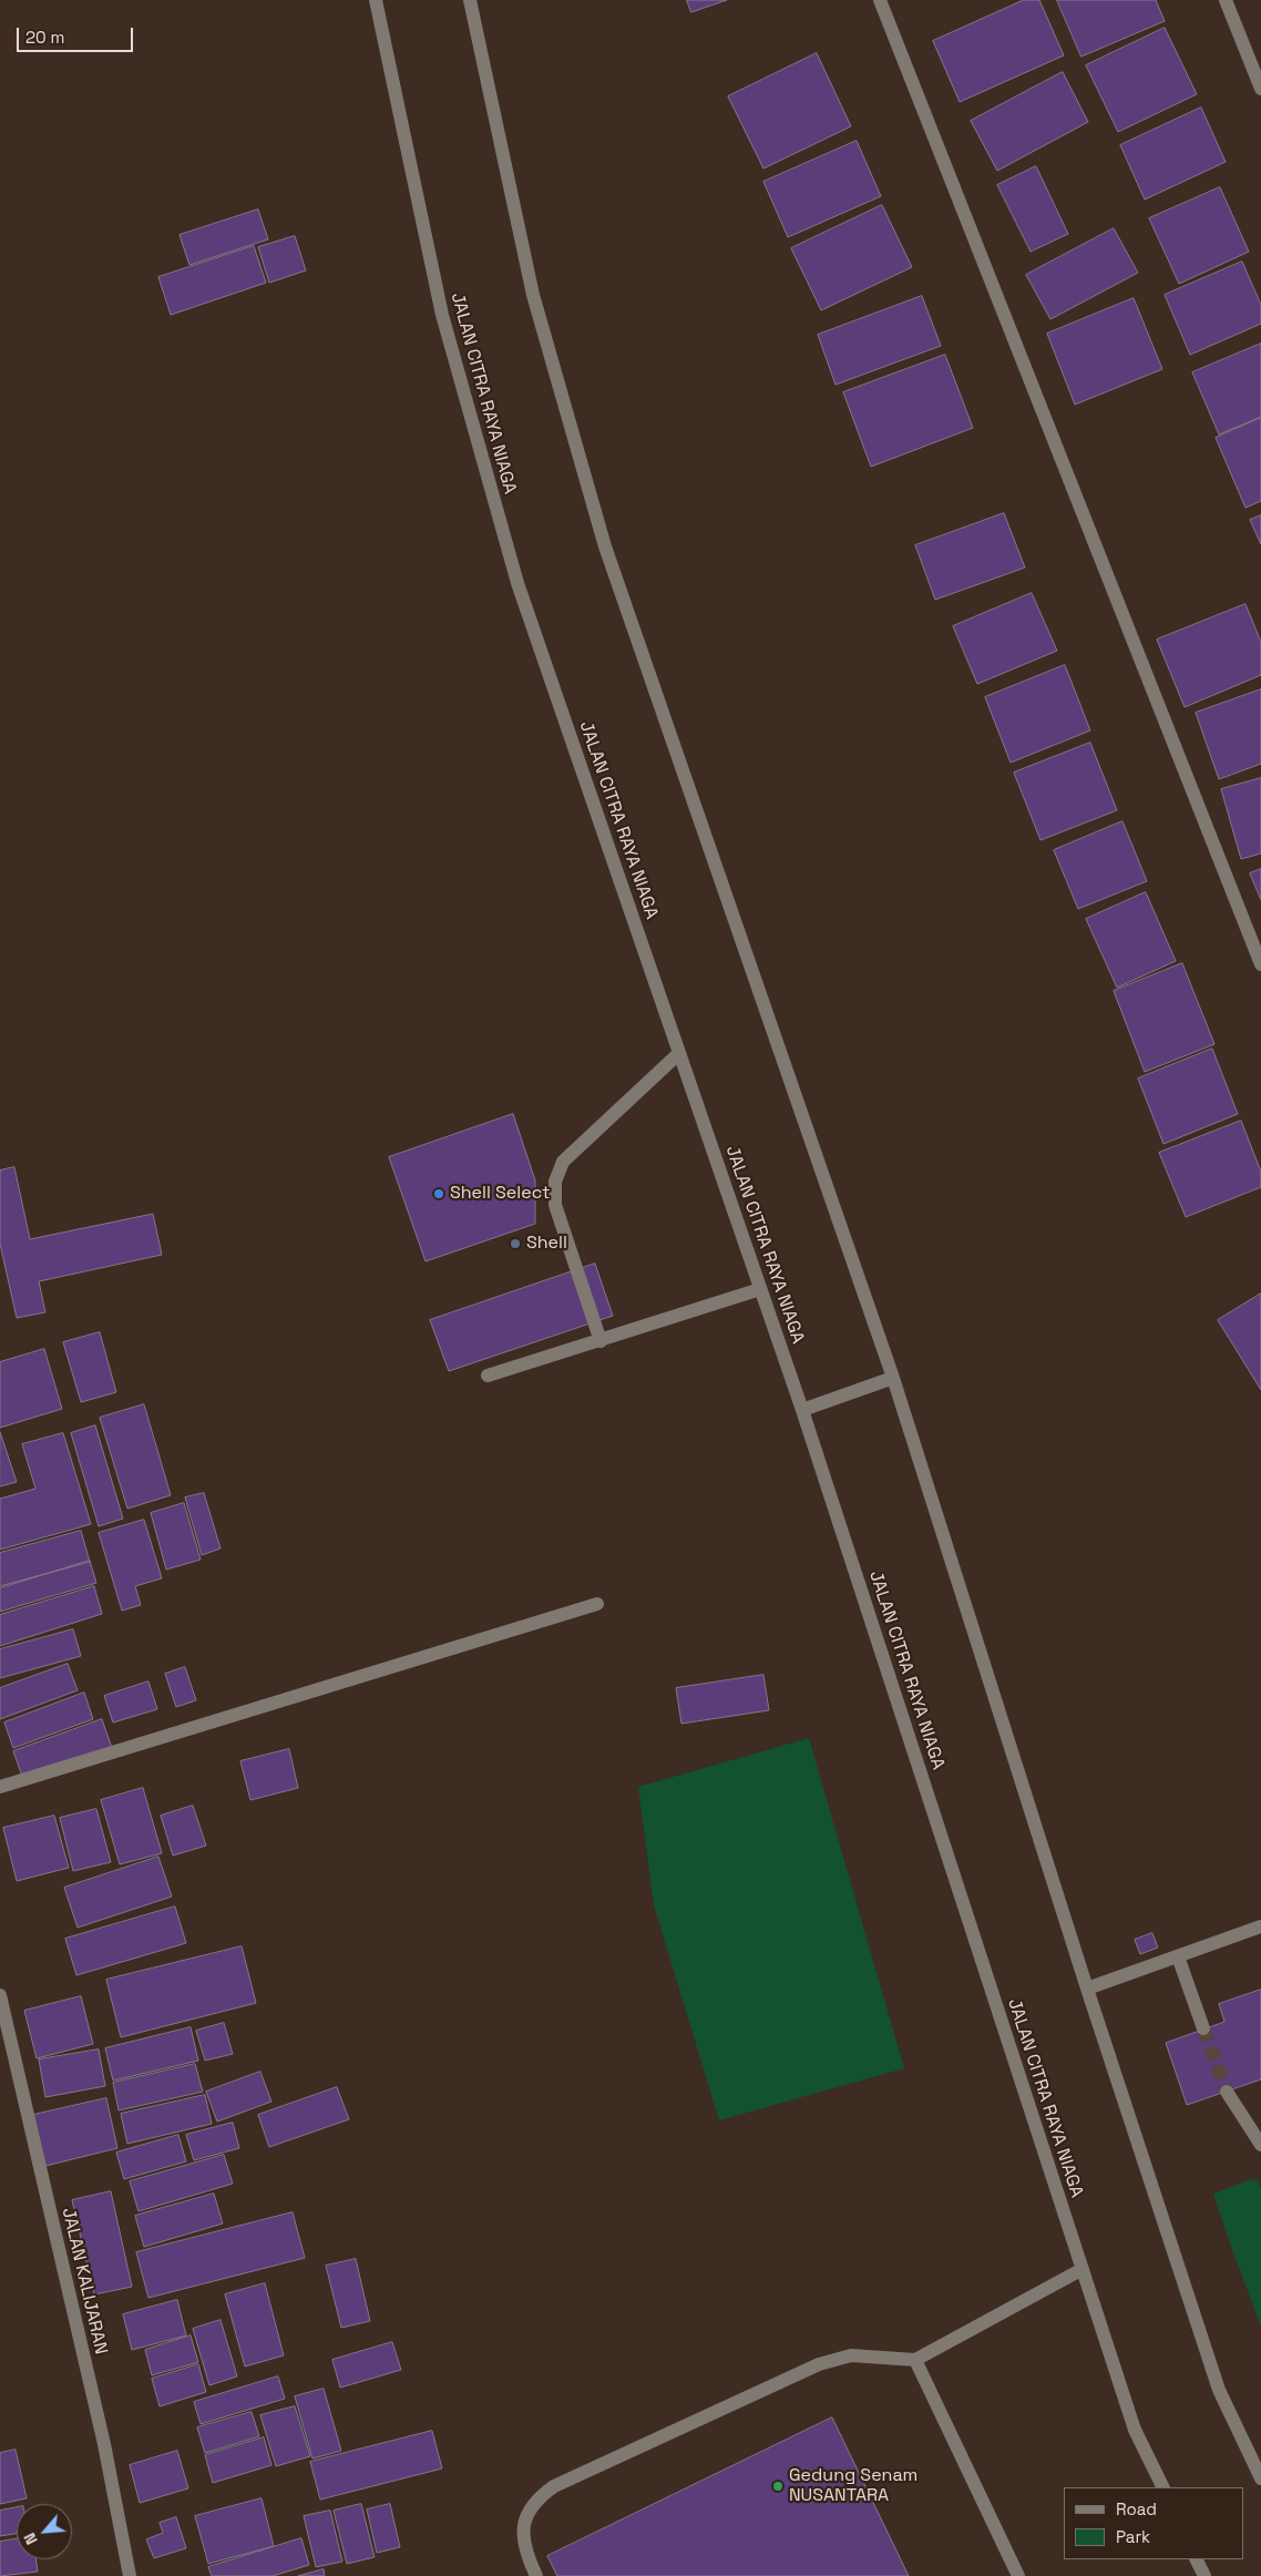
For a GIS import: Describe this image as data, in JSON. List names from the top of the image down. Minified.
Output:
{"streets":{"street":["JALAN CITRA RAYA NIAGA","JALAN KALIJARAN"]},"places":["Shell Select","Shell","Gedung Senam NUSANTARA"],"legend":["Road","Park"],"scale_bar":"20 m","north":"bottom left"}
